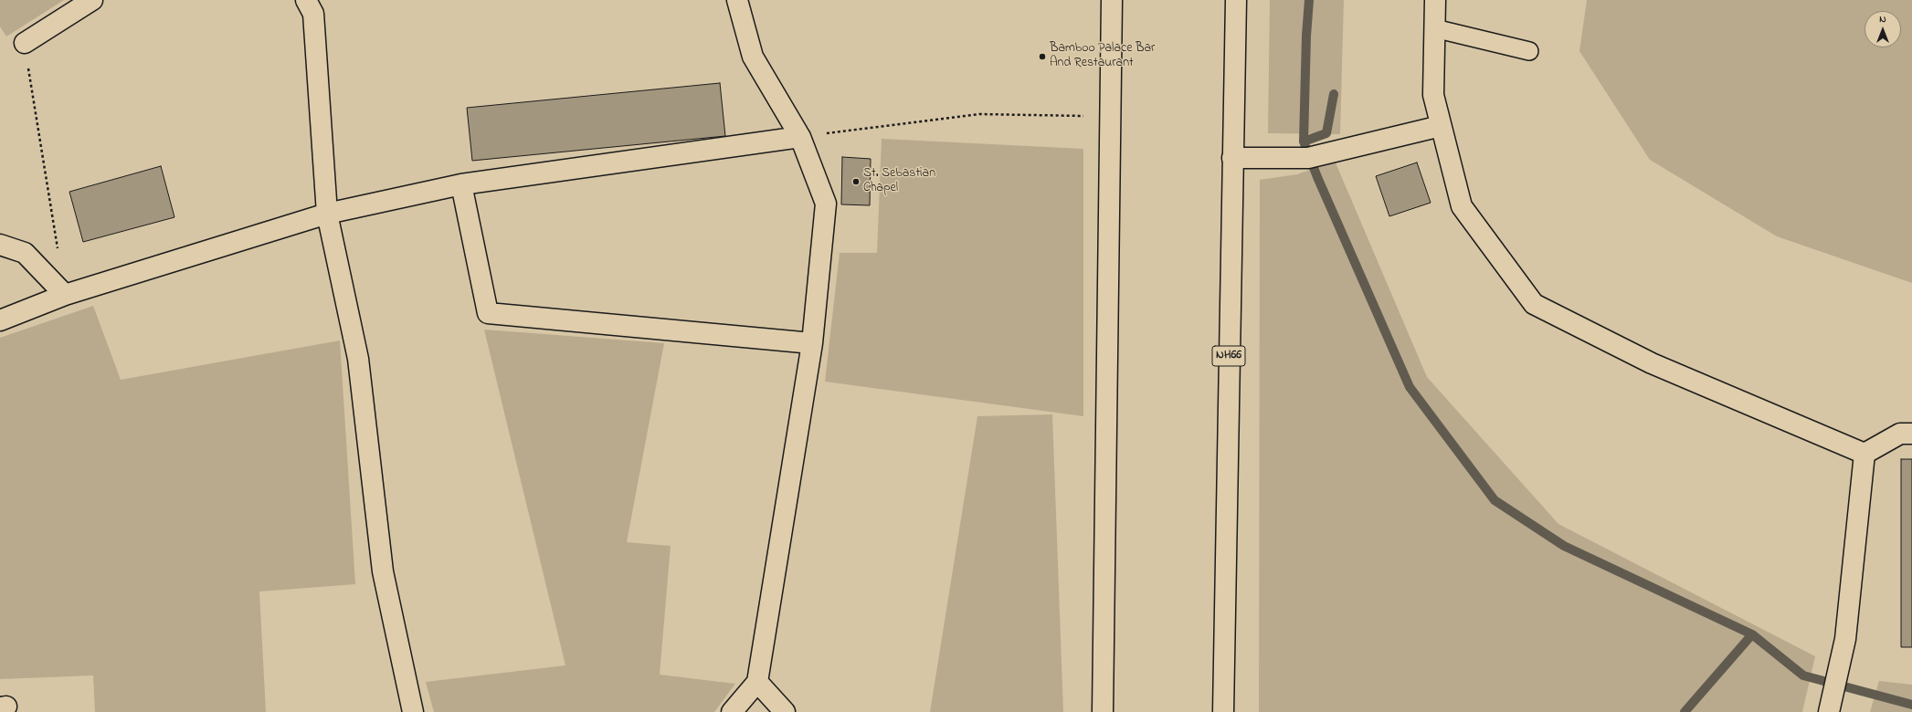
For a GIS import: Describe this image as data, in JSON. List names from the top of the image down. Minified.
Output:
{"streets":{"main road":["NH66"]},"places":["Bamboo Palace Bar And Restaurant","St. Sebastian Chapel"],"north":"top"}
